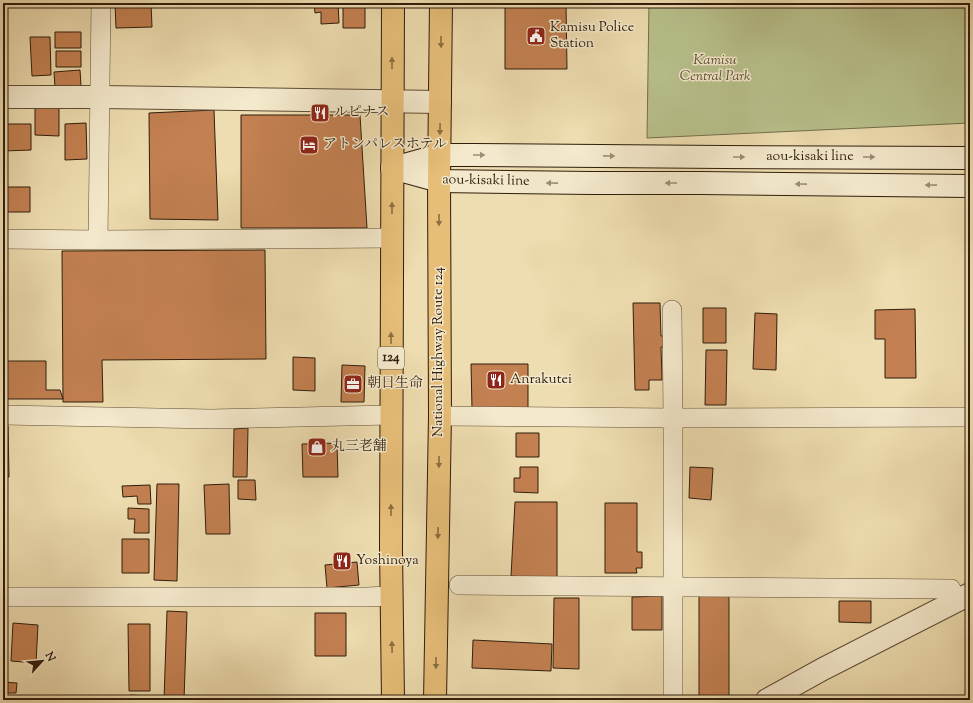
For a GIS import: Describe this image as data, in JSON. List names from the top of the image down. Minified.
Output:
{"streets":{"highway":["National Highway Route 124","124"],"main road":["aou-kisaki line"]},"crossings":[["aou-kisaki line","National Highway Route 124"],["aou-kisaki line","124"]],"parks":["Kamisu Central Park"],"places":{"public building":["Kamisu Police Station"],"restaurant":["ルピナス","Anrakutei","Yoshinoya"],"hotel":["アトンパレスホテル"],"office":["朝日生命"],"shop":["丸三老舗"]},"north":"top right"}
